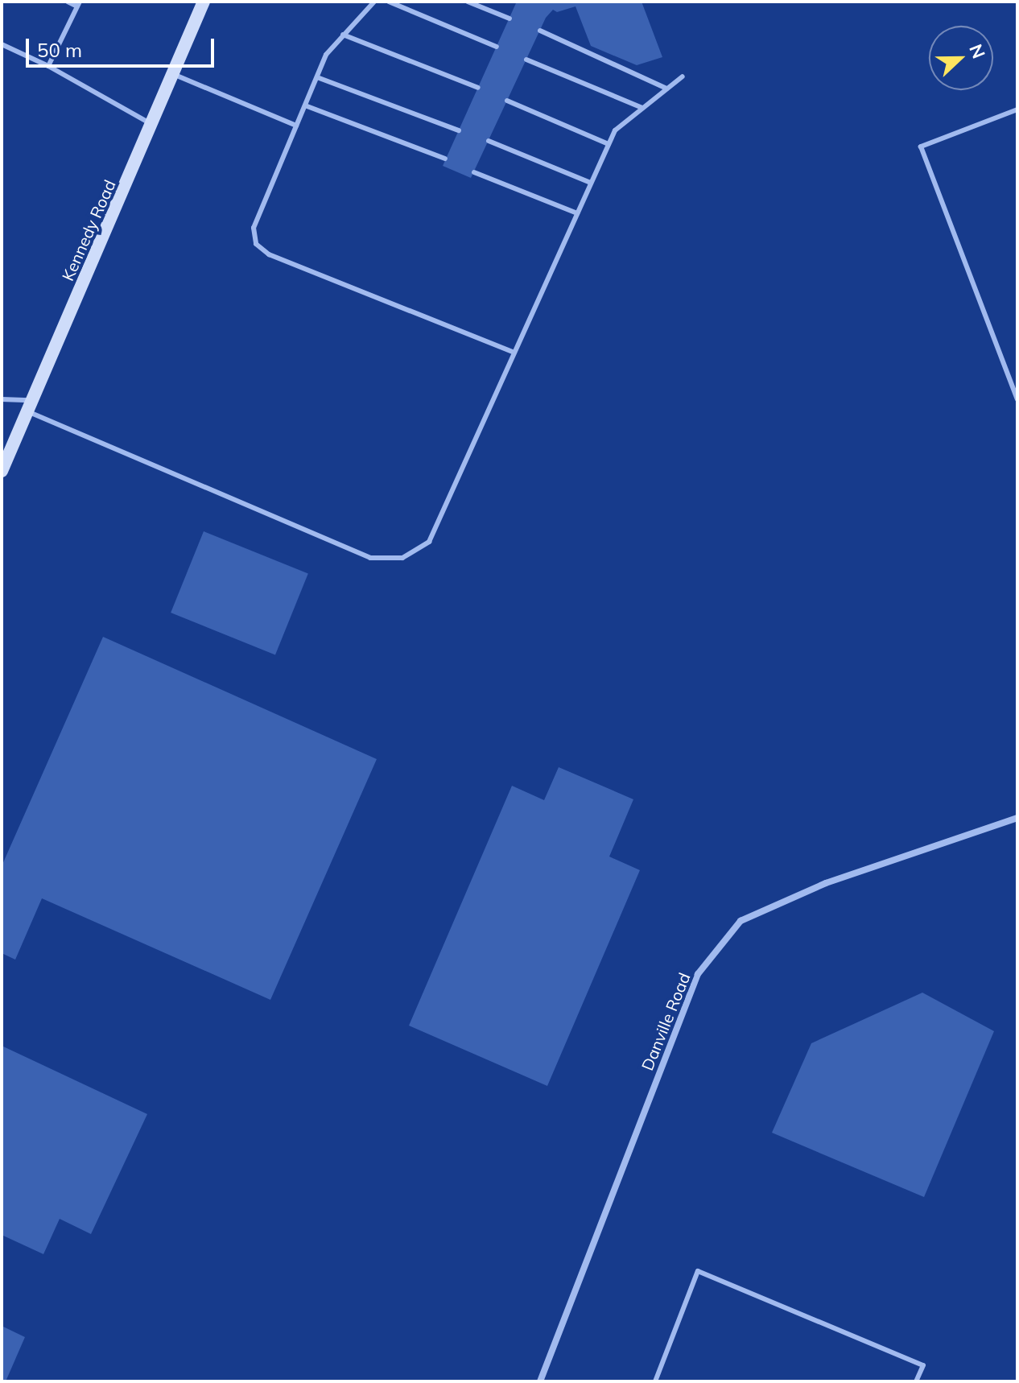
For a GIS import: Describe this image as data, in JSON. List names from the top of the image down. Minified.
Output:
{"streets":{"main road":["Kennedy Road"],"street":["Danville Road"]},"scale_bar":"50 m","north":"right"}
